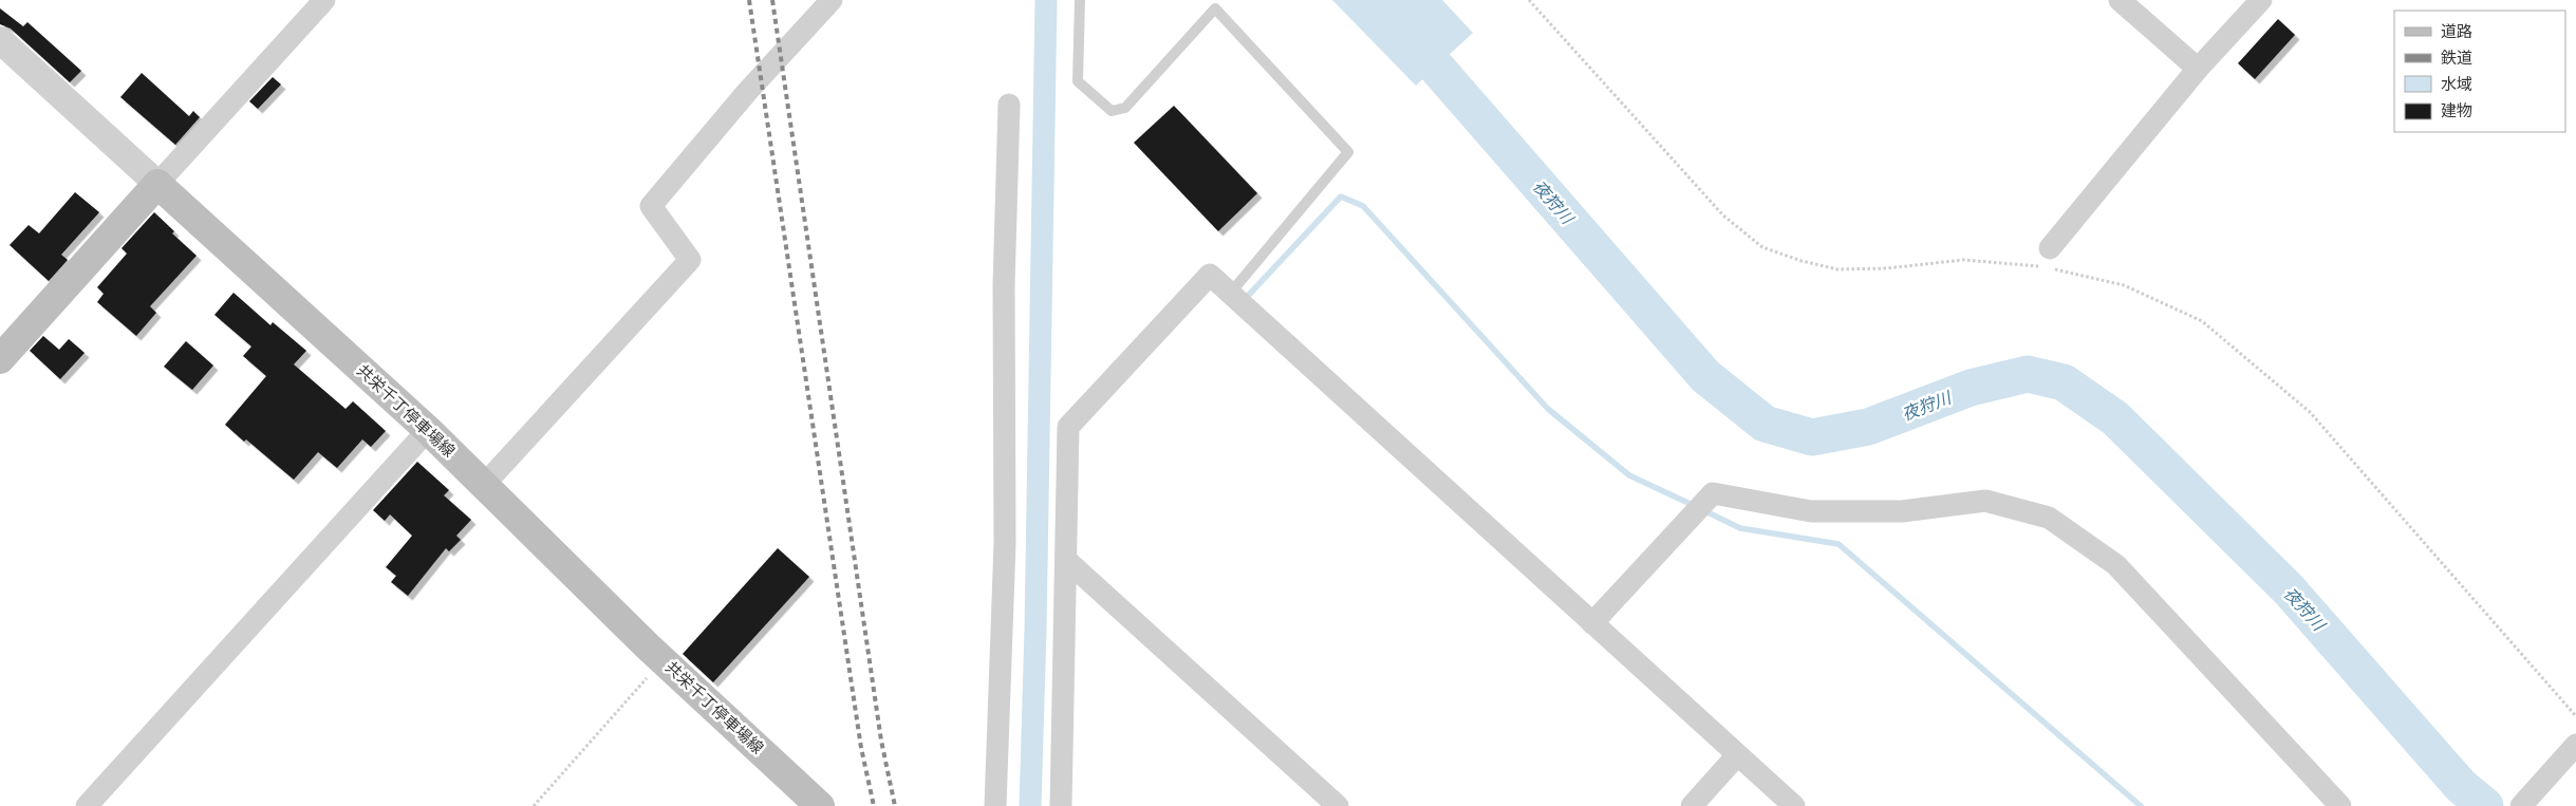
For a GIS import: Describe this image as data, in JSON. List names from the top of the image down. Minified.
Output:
{"streets":{"main road":["共栄千丁停車場線"]},"water":["夜狩川"],"legend":["道路","鉄道","水域","建物"]}
